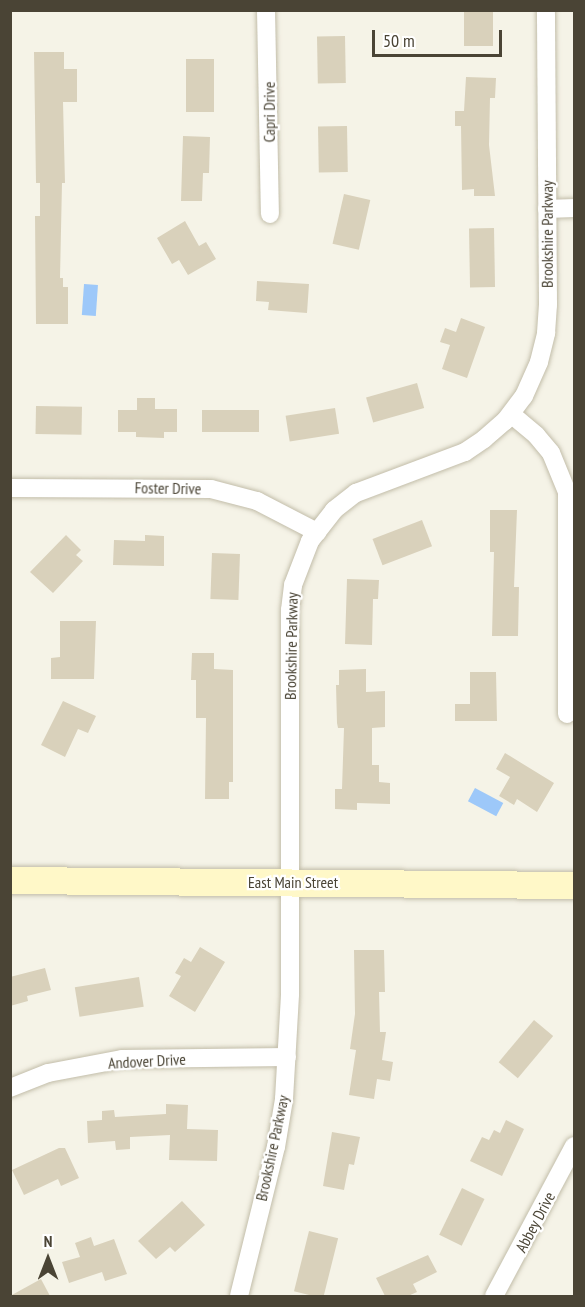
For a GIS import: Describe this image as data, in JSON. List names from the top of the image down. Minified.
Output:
{"streets":{"main road":["East Main Street"],"street":["Capri Drive","Brookshire Parkway","Foster Drive","Andover Drive","Abbey Drive"]},"crossings":[["Brookshire Parkway","Foster Drive"],["Brookshire Parkway","East Main Street"],["Brookshire Parkway","Andover Drive"]],"scale_bar":"50 m","north":"top"}
